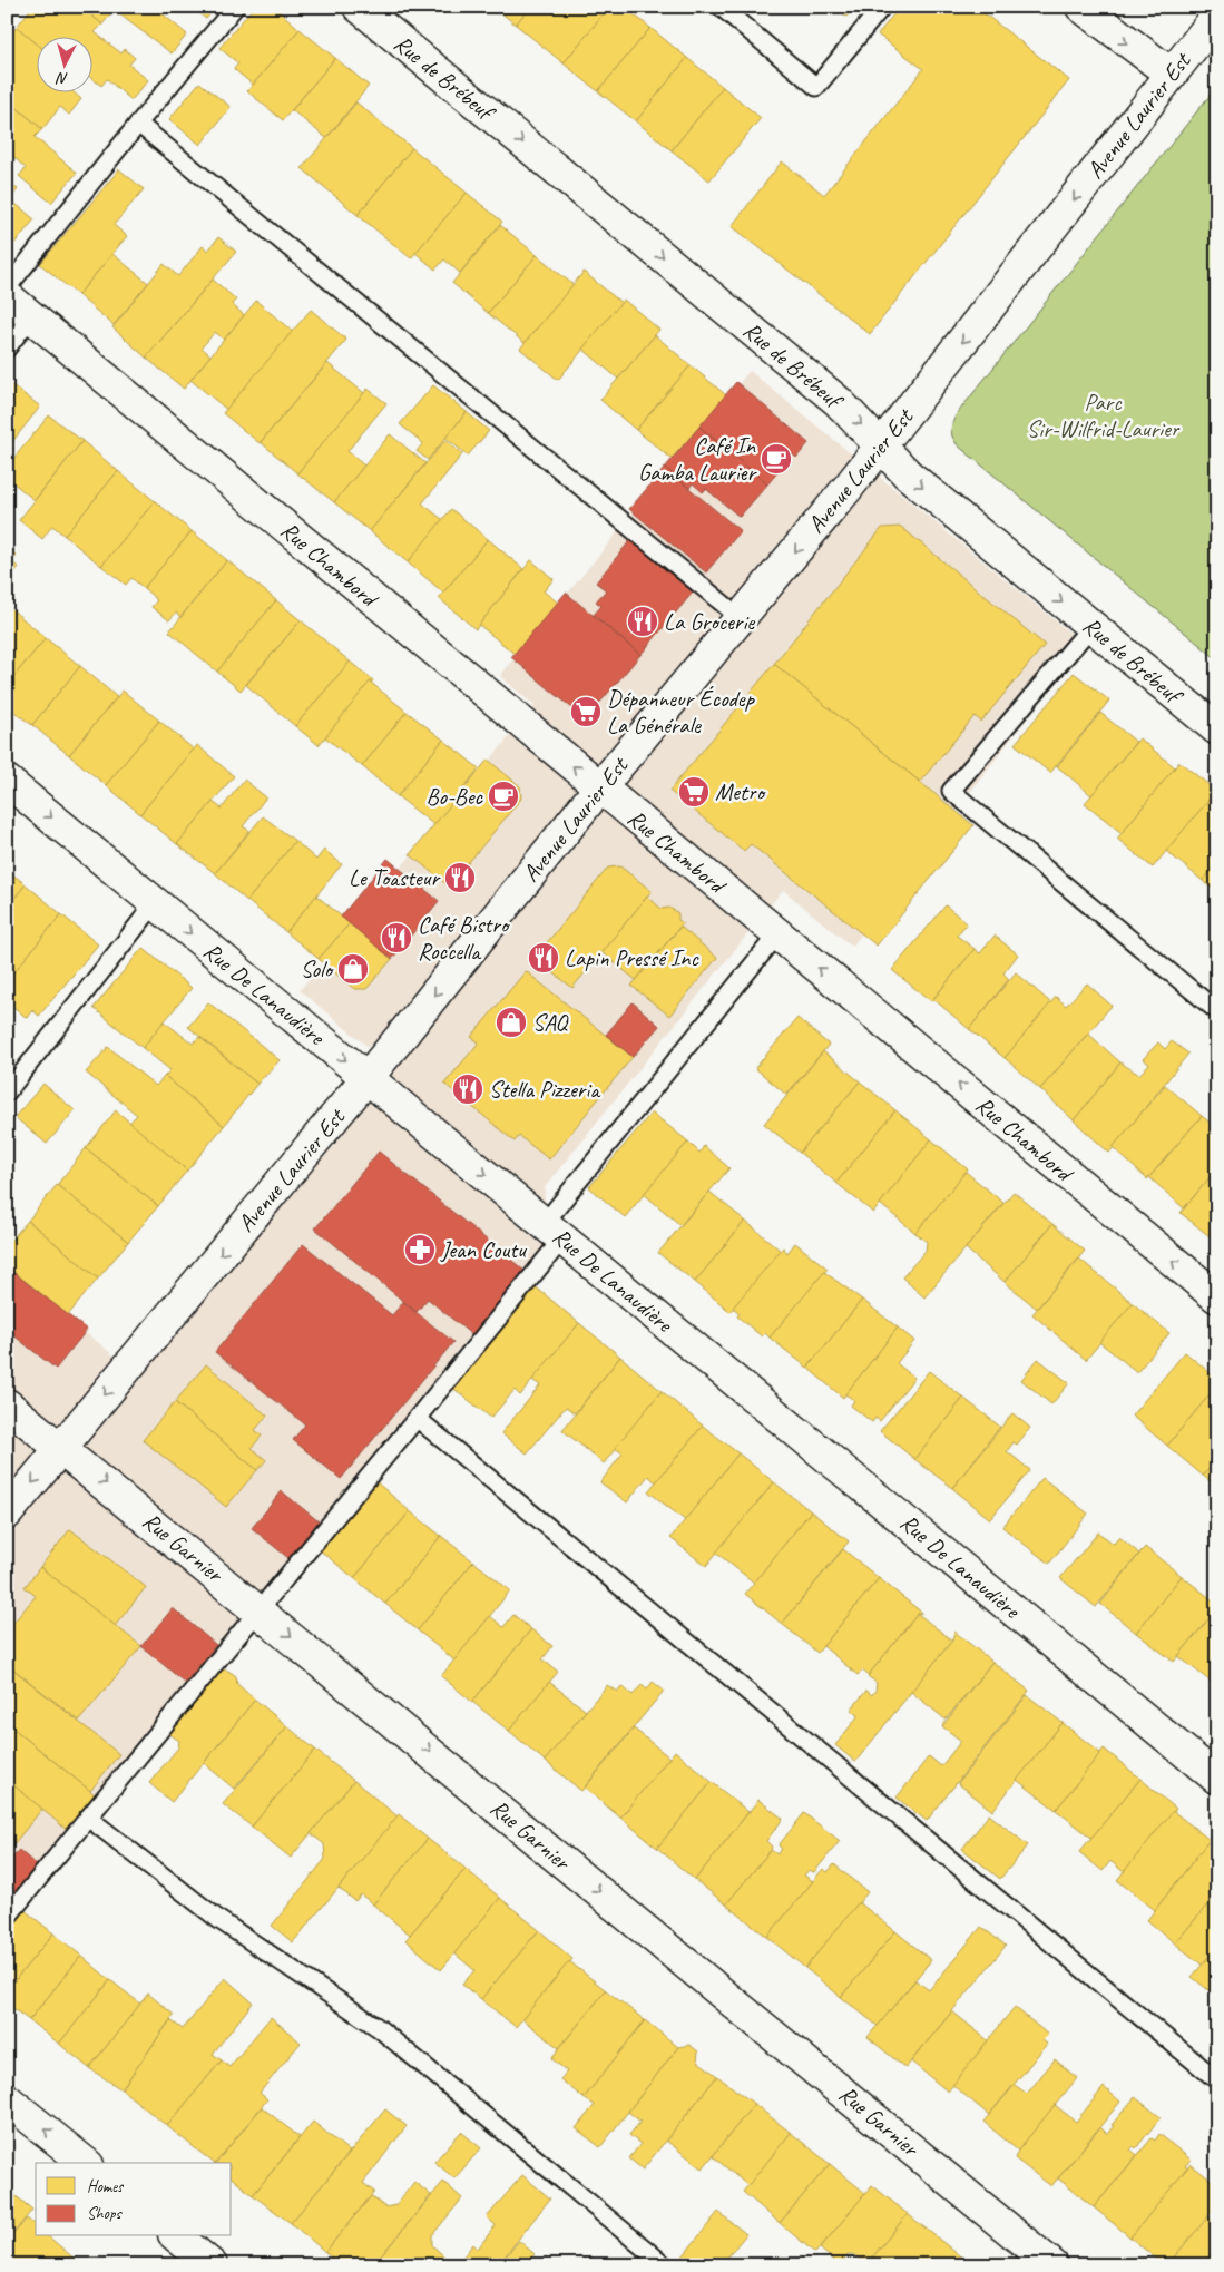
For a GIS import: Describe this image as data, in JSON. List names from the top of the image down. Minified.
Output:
{"streets":{"street":["Rue de Brébeuf","Avenue Laurier Est","Rue Chambord","Rue De Lanaudière","Rue Garnier"]},"crossings":[["Rue de Brébeuf","Avenue Laurier Est"],["Avenue Laurier Est","Rue Chambord"],["Avenue Laurier Est","Rue De Lanaudière"],["Avenue Laurier Est","Rue Garnier"]],"one_way":["Rue de Brébeuf","Avenue Laurier Est","Rue Chambord","Rue De Lanaudière","Rue Garnier"],"parks":["Parc Sir-Wilfrid-Laurier"],"places":{"cafe":["Café In Gamba Laurier","Bo-Bec"],"restaurant":["La Grocerie","Le Toasteur","Café Bistro Roccella","Lapin Pressé Inc","Stella Pizzeria"],"supermarket":["Dépanneur Écodep La Générale","Metro"],"shop":["Solo","SAQ"],"pharmacy":["Jean Coutu"]},"legend":["Homes","Shops"],"north":"bottom"}
